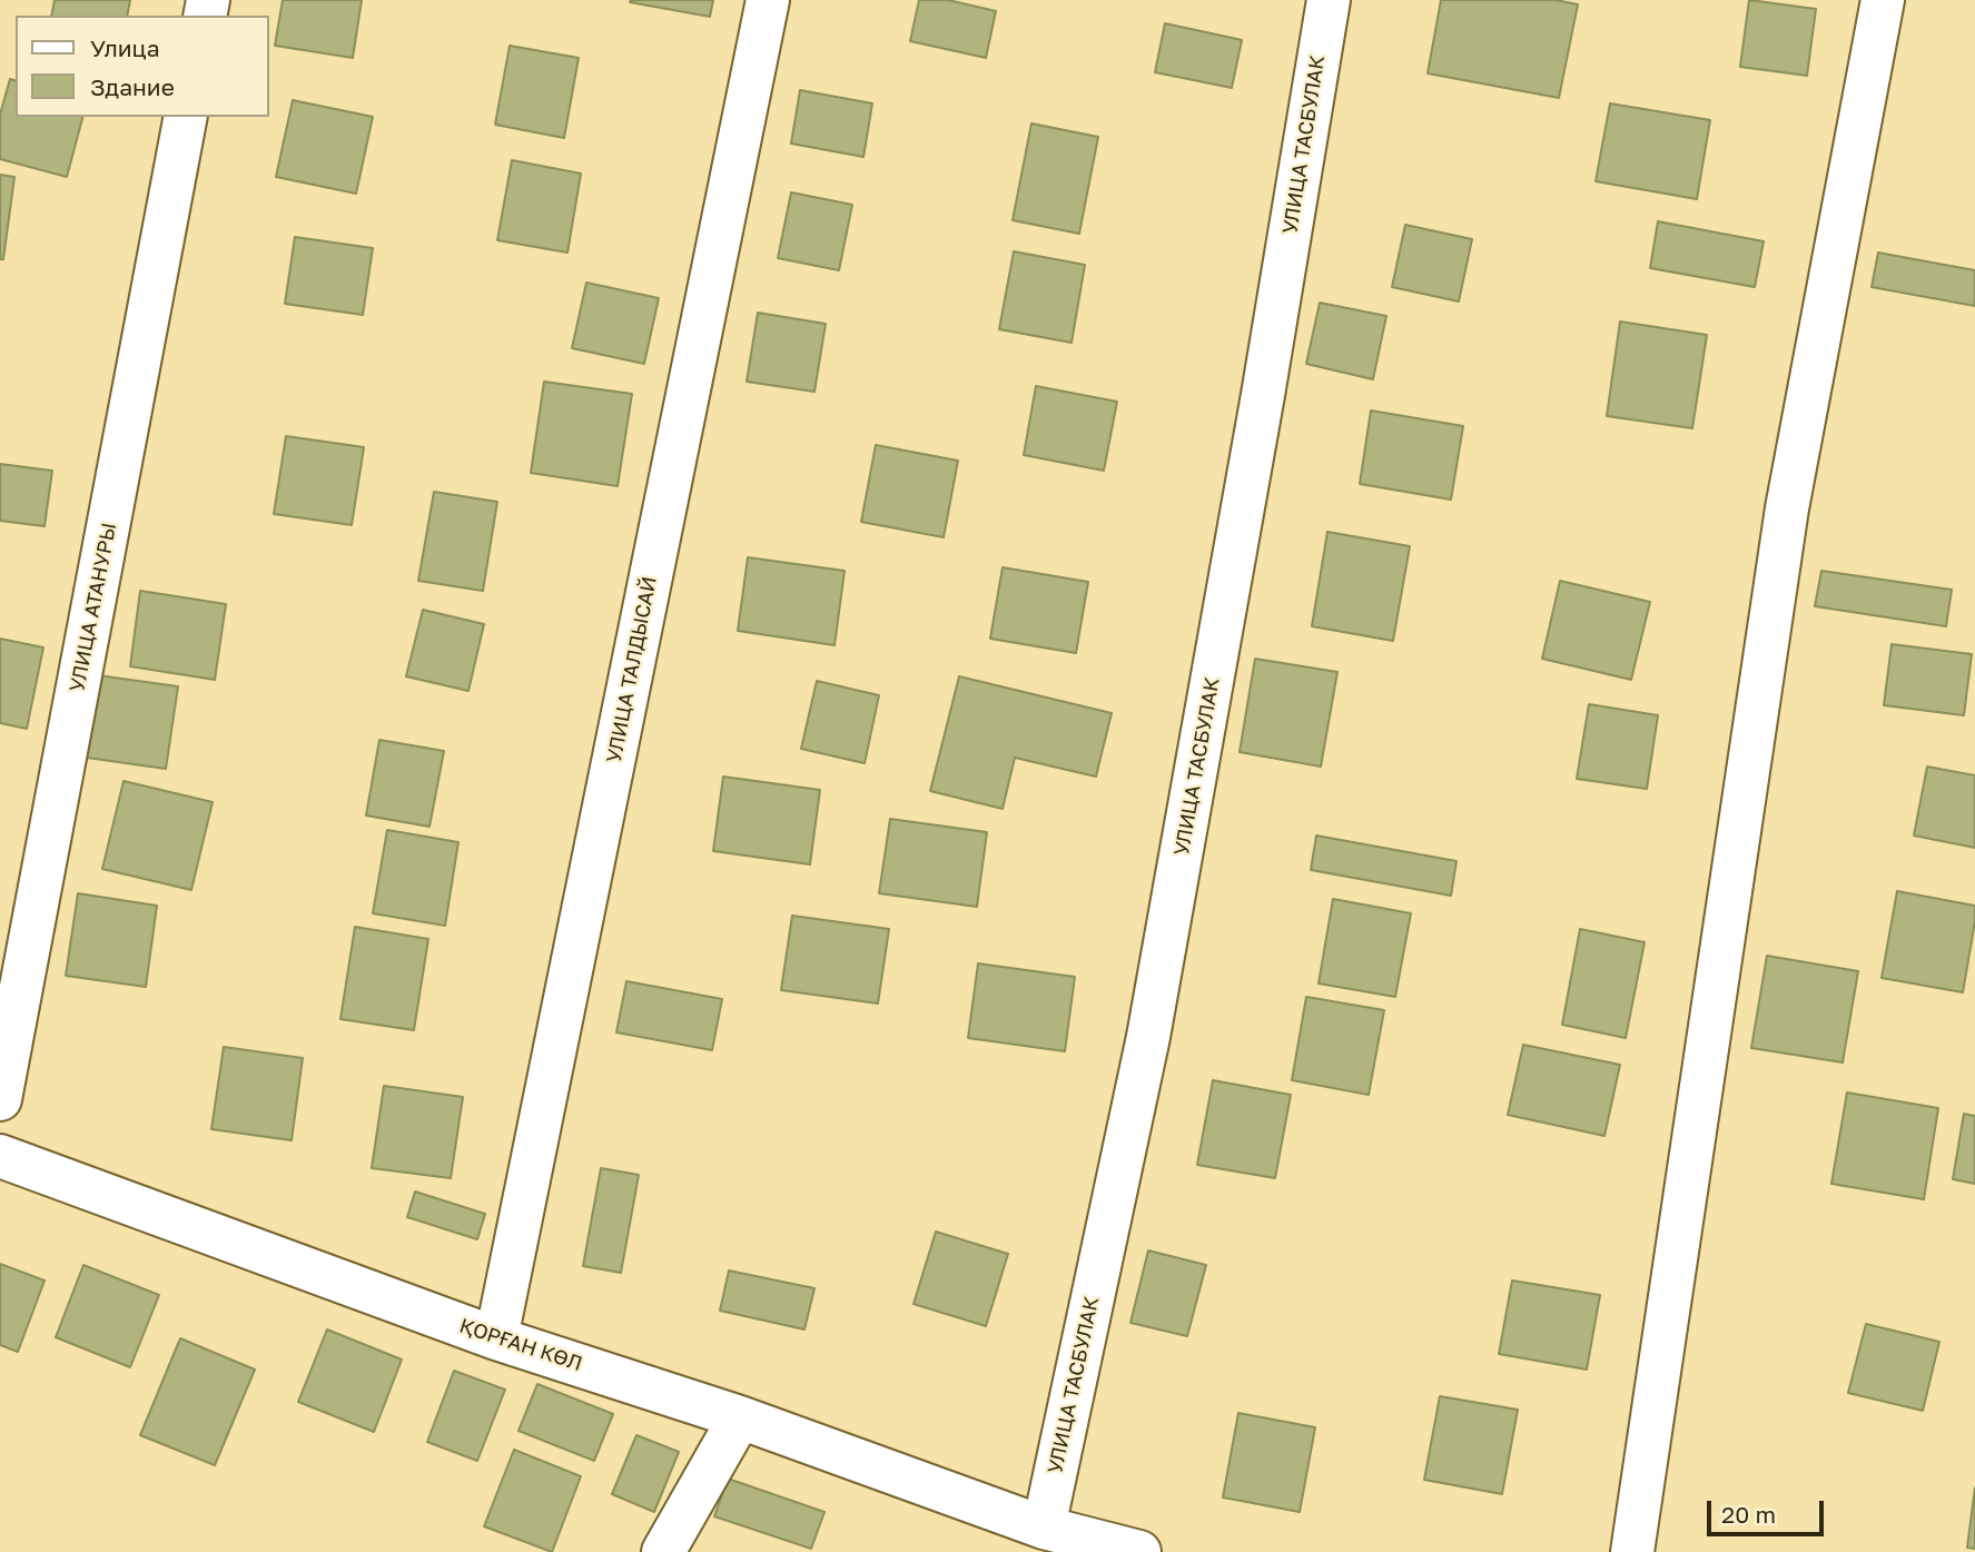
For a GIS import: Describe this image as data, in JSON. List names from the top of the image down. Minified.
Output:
{"streets":{"street":["УЛИЦА ТАСБУЛАК","УЛИЦА АТАНУРЫ","УЛИЦА ТАЛДЫСАЙ","ҚОРҒАН КӨЛ"]},"crossings":[["УЛИЦА ТАСБУЛАК","ҚОРҒАН КӨЛ"],["УЛИЦА ТАЛДЫСАЙ","ҚОРҒАН КӨЛ"]],"legend":["Улица","Здание"],"scale_bar":"20 m"}
